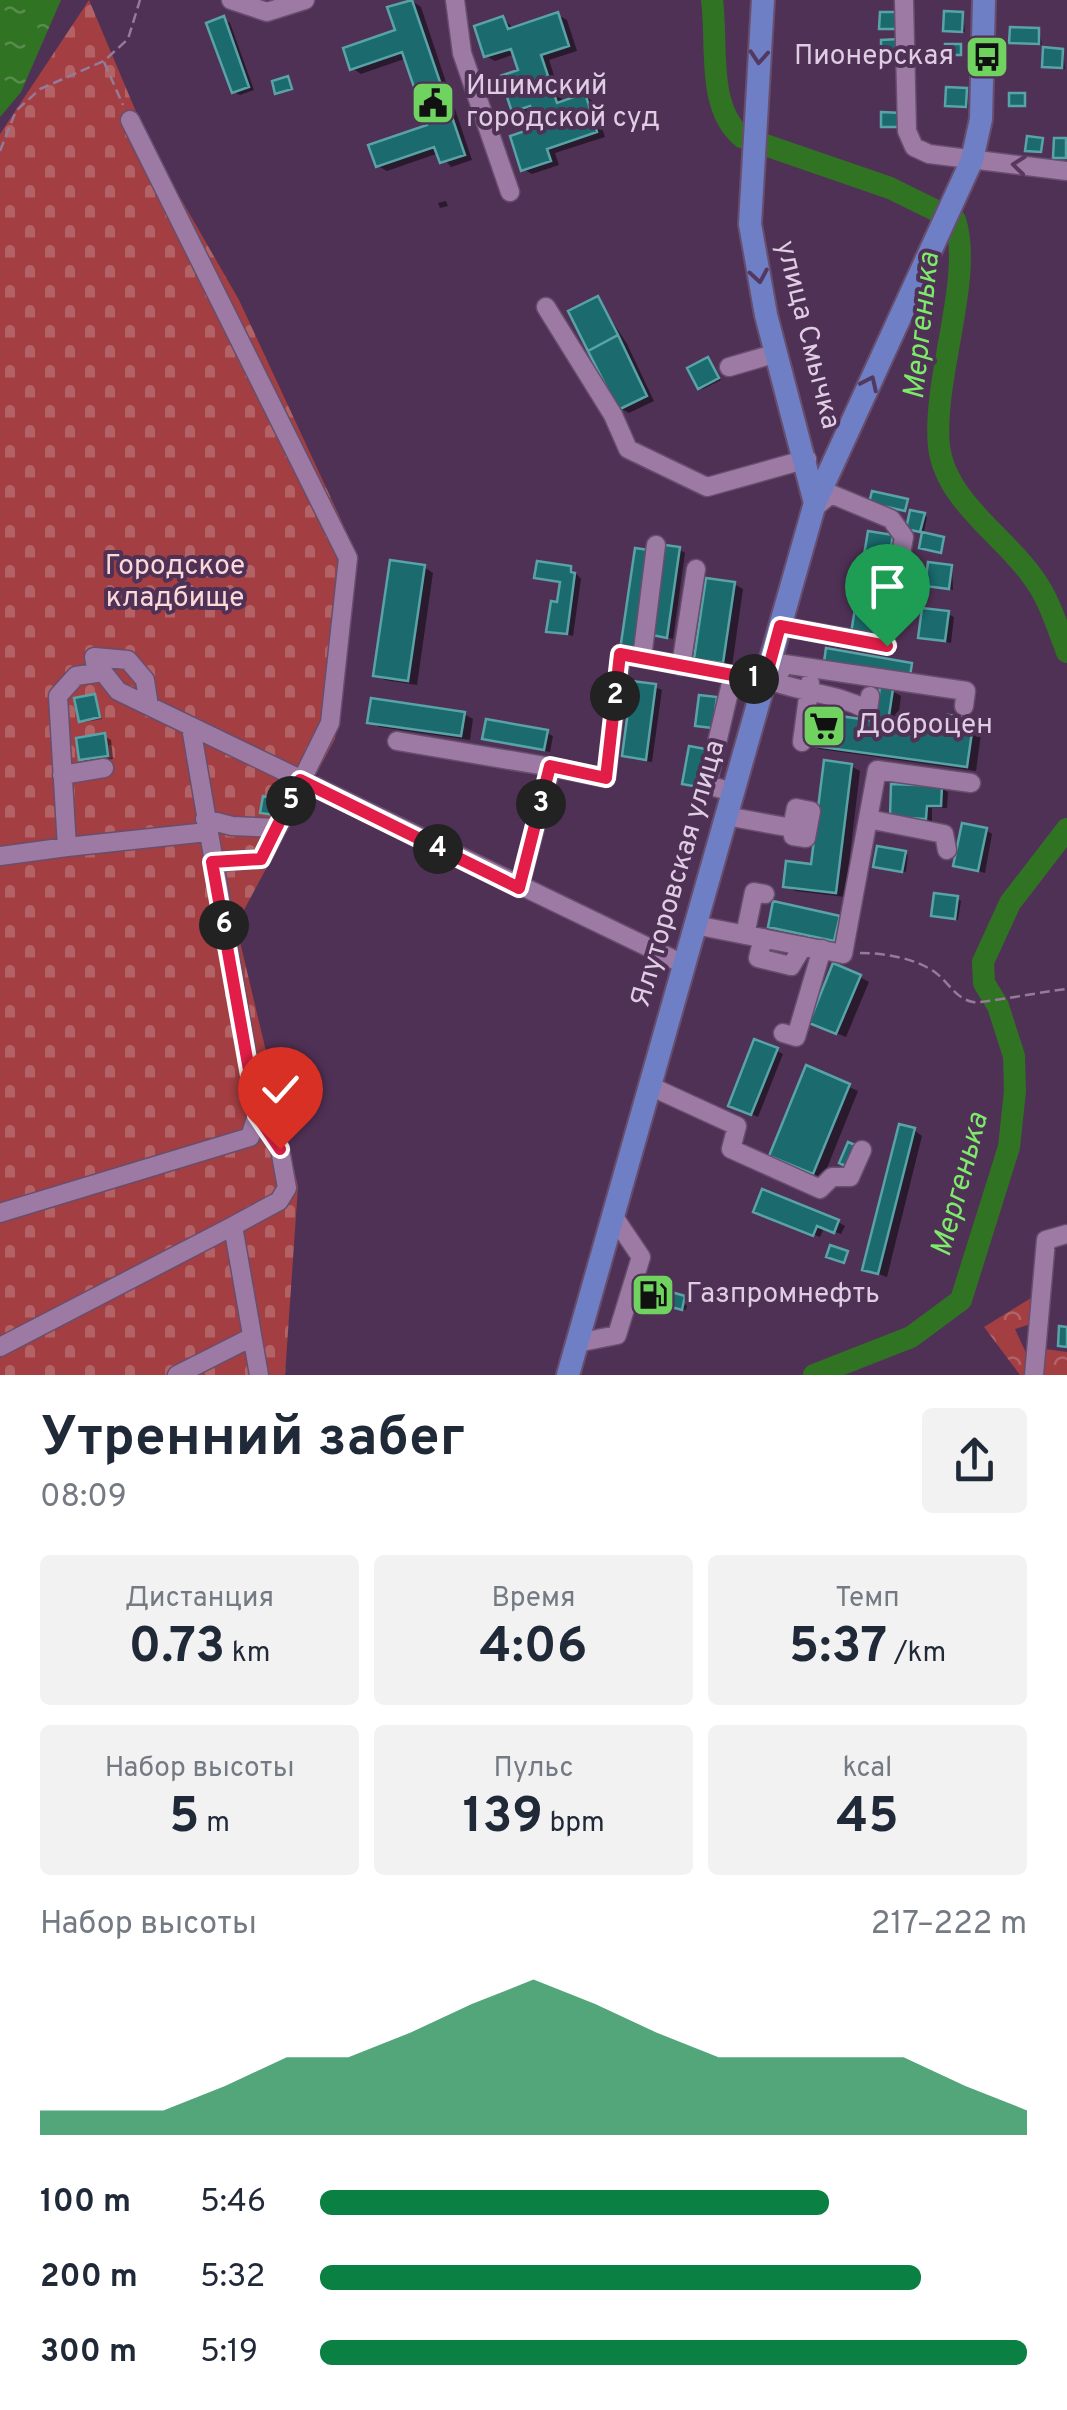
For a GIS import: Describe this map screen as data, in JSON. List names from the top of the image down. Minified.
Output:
{"streets":{"main road":["улица Смычка","Ялуторовская улица"]},"crossings":[["улица Смычка","Ялуторовская улица"]],"one_way":["улица Смычка"],"water":["Мергенька"],"parks":["Городское кладбище"],"places":{"bus stop":["Пионерская"],"public building":["Ишимский городской суд"],"supermarket":["Доброцен"],"fuel station":["Газпромнефть"]},"page":{"pins":["1","2","5","3","4","6"],"heading":["Утренний забег","08:09"],"stats":[["Дистанция","0.73 km"],["Время","4:06"],["Темп","5:37 /km"],["Набор высоты","5 m"],["Пульс","139 bpm"],["kcal","45"]],"chart":["Набор высоты","217–222 m"],"list":[{"name":"100 m","note":"5:46"},{"name":"200 m","note":"5:32"},{"name":"300 m","note":"5:19"}]}}
